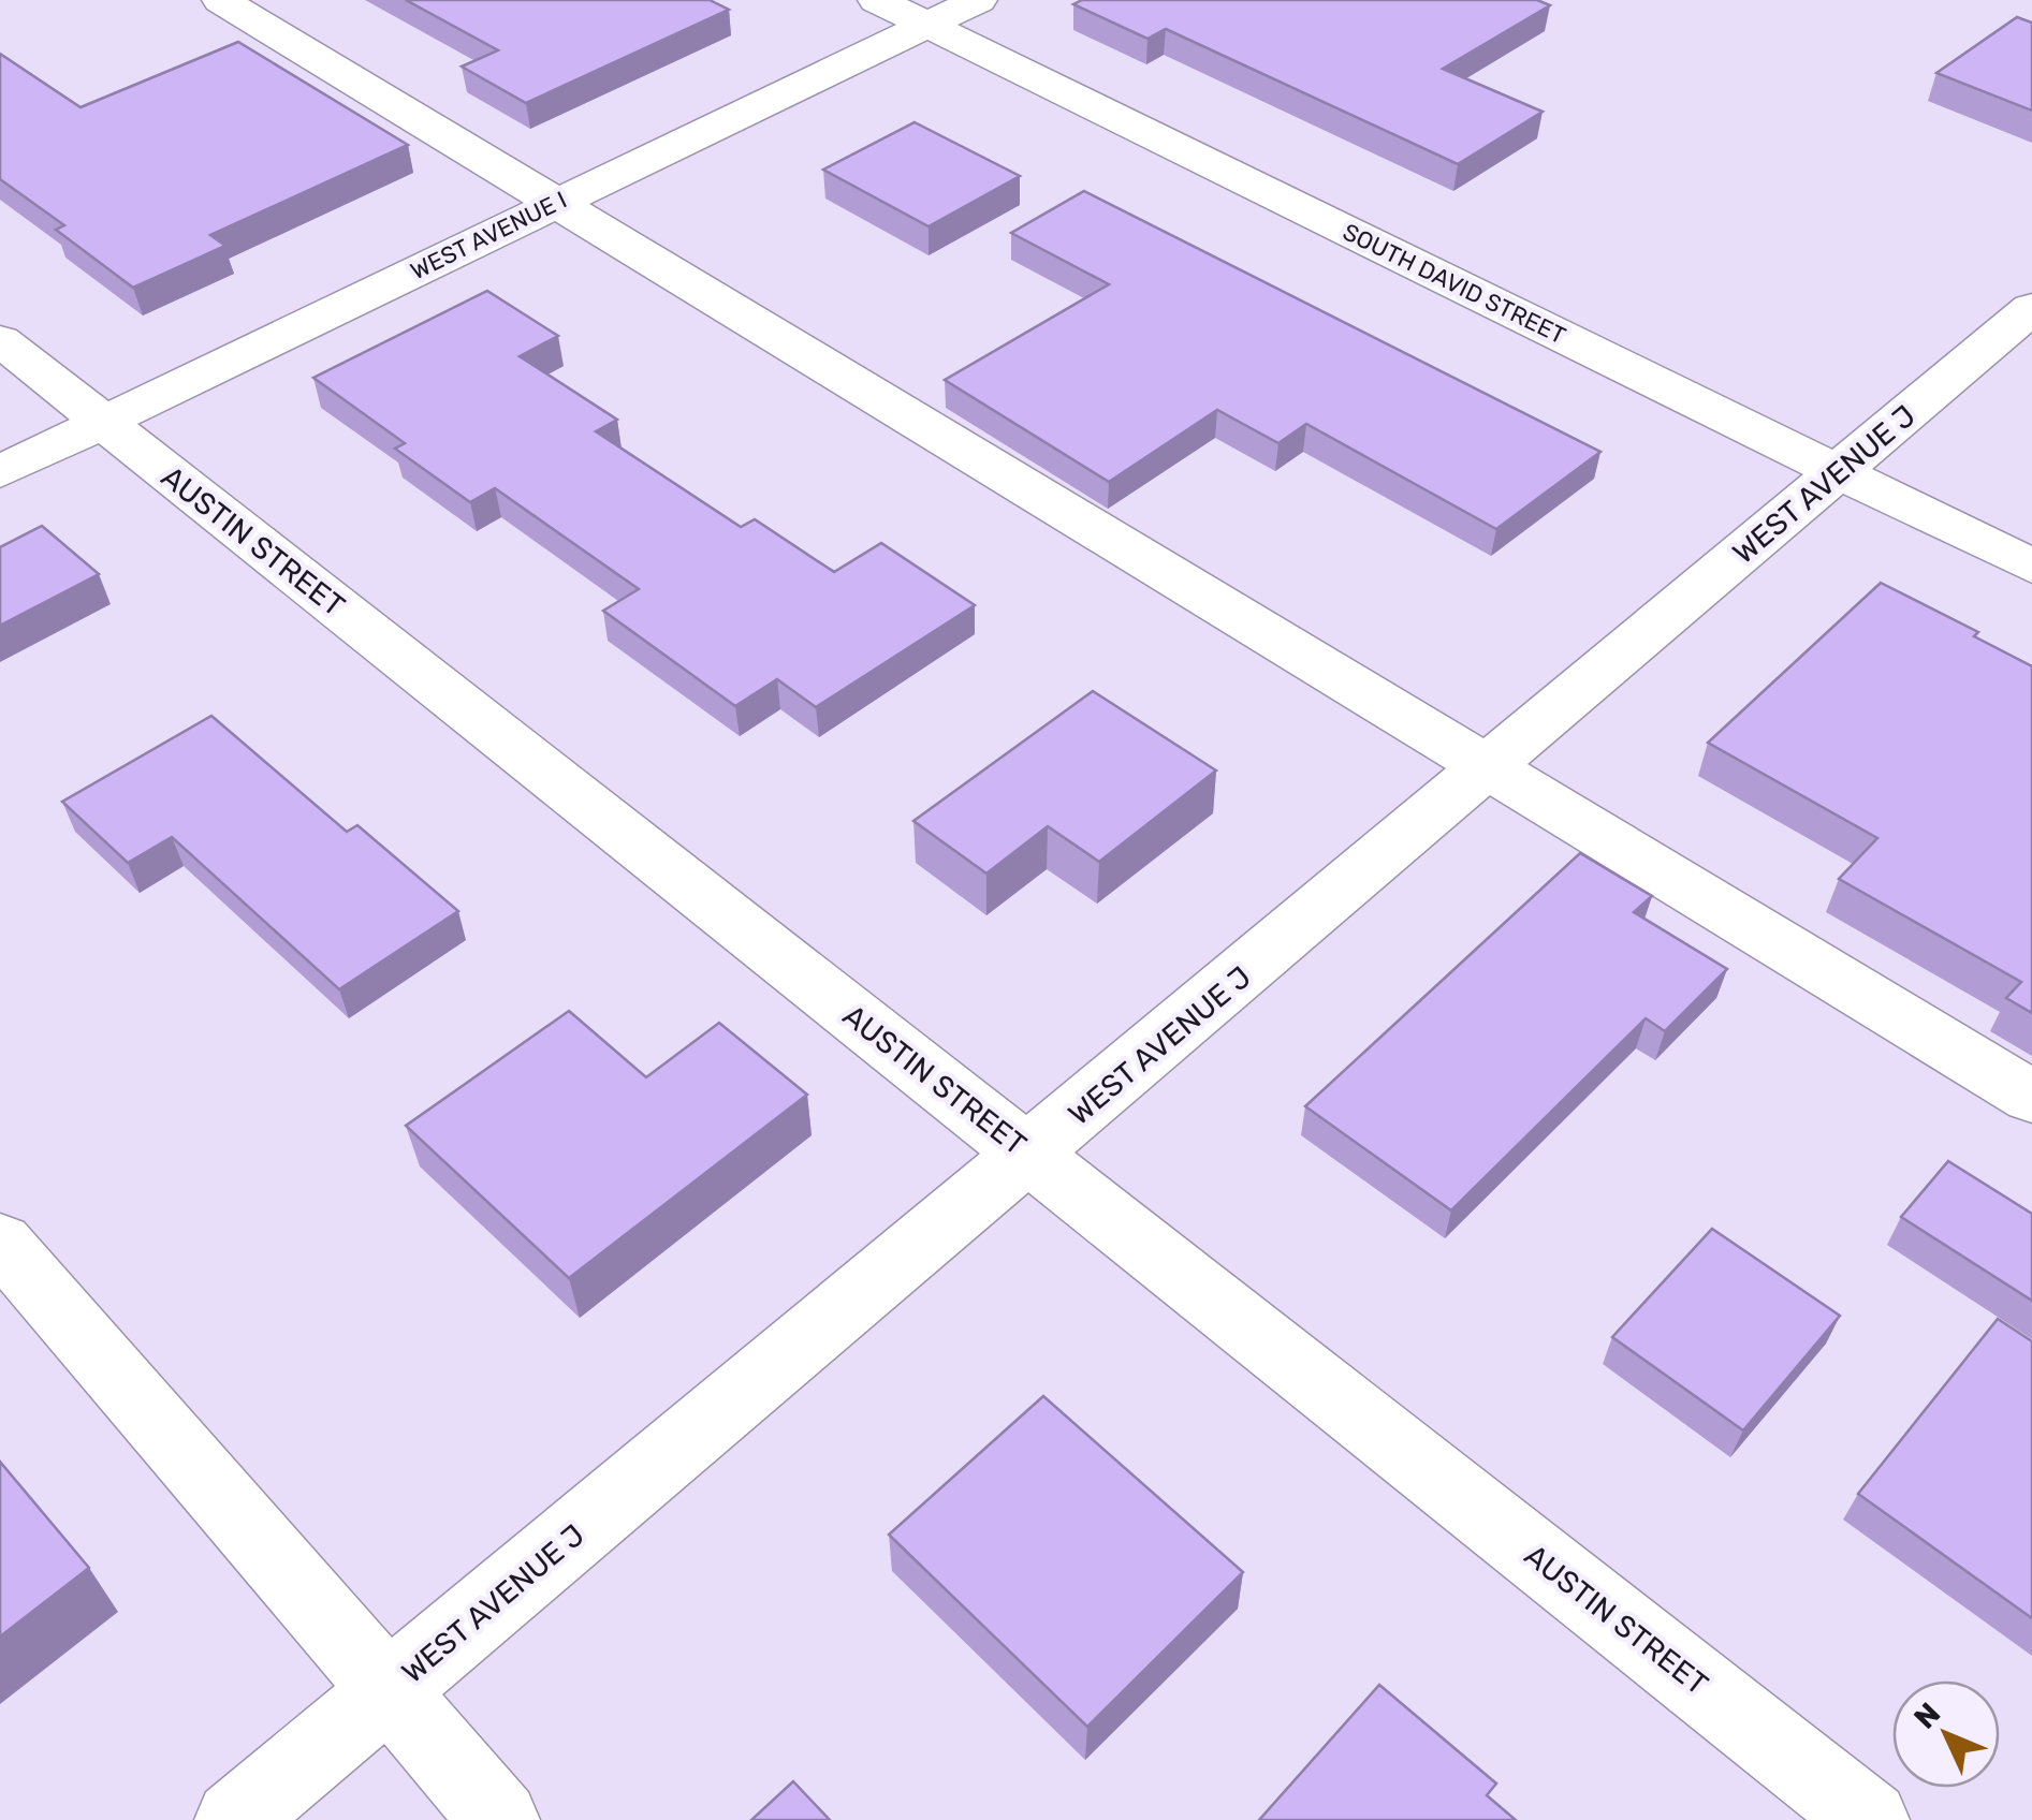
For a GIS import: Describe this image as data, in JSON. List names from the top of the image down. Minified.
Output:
{"streets":{"street":["WEST AVENUE I","SOUTH DAVID STREET","WEST AVENUE J","AUSTIN STREET"]},"crossings":[["WEST AVENUE I","SOUTH DAVID STREET"],["WEST AVENUE I","AUSTIN STREET"],["SOUTH DAVID STREET","WEST AVENUE J"],["WEST AVENUE J","AUSTIN STREET"]],"north":"top left"}
